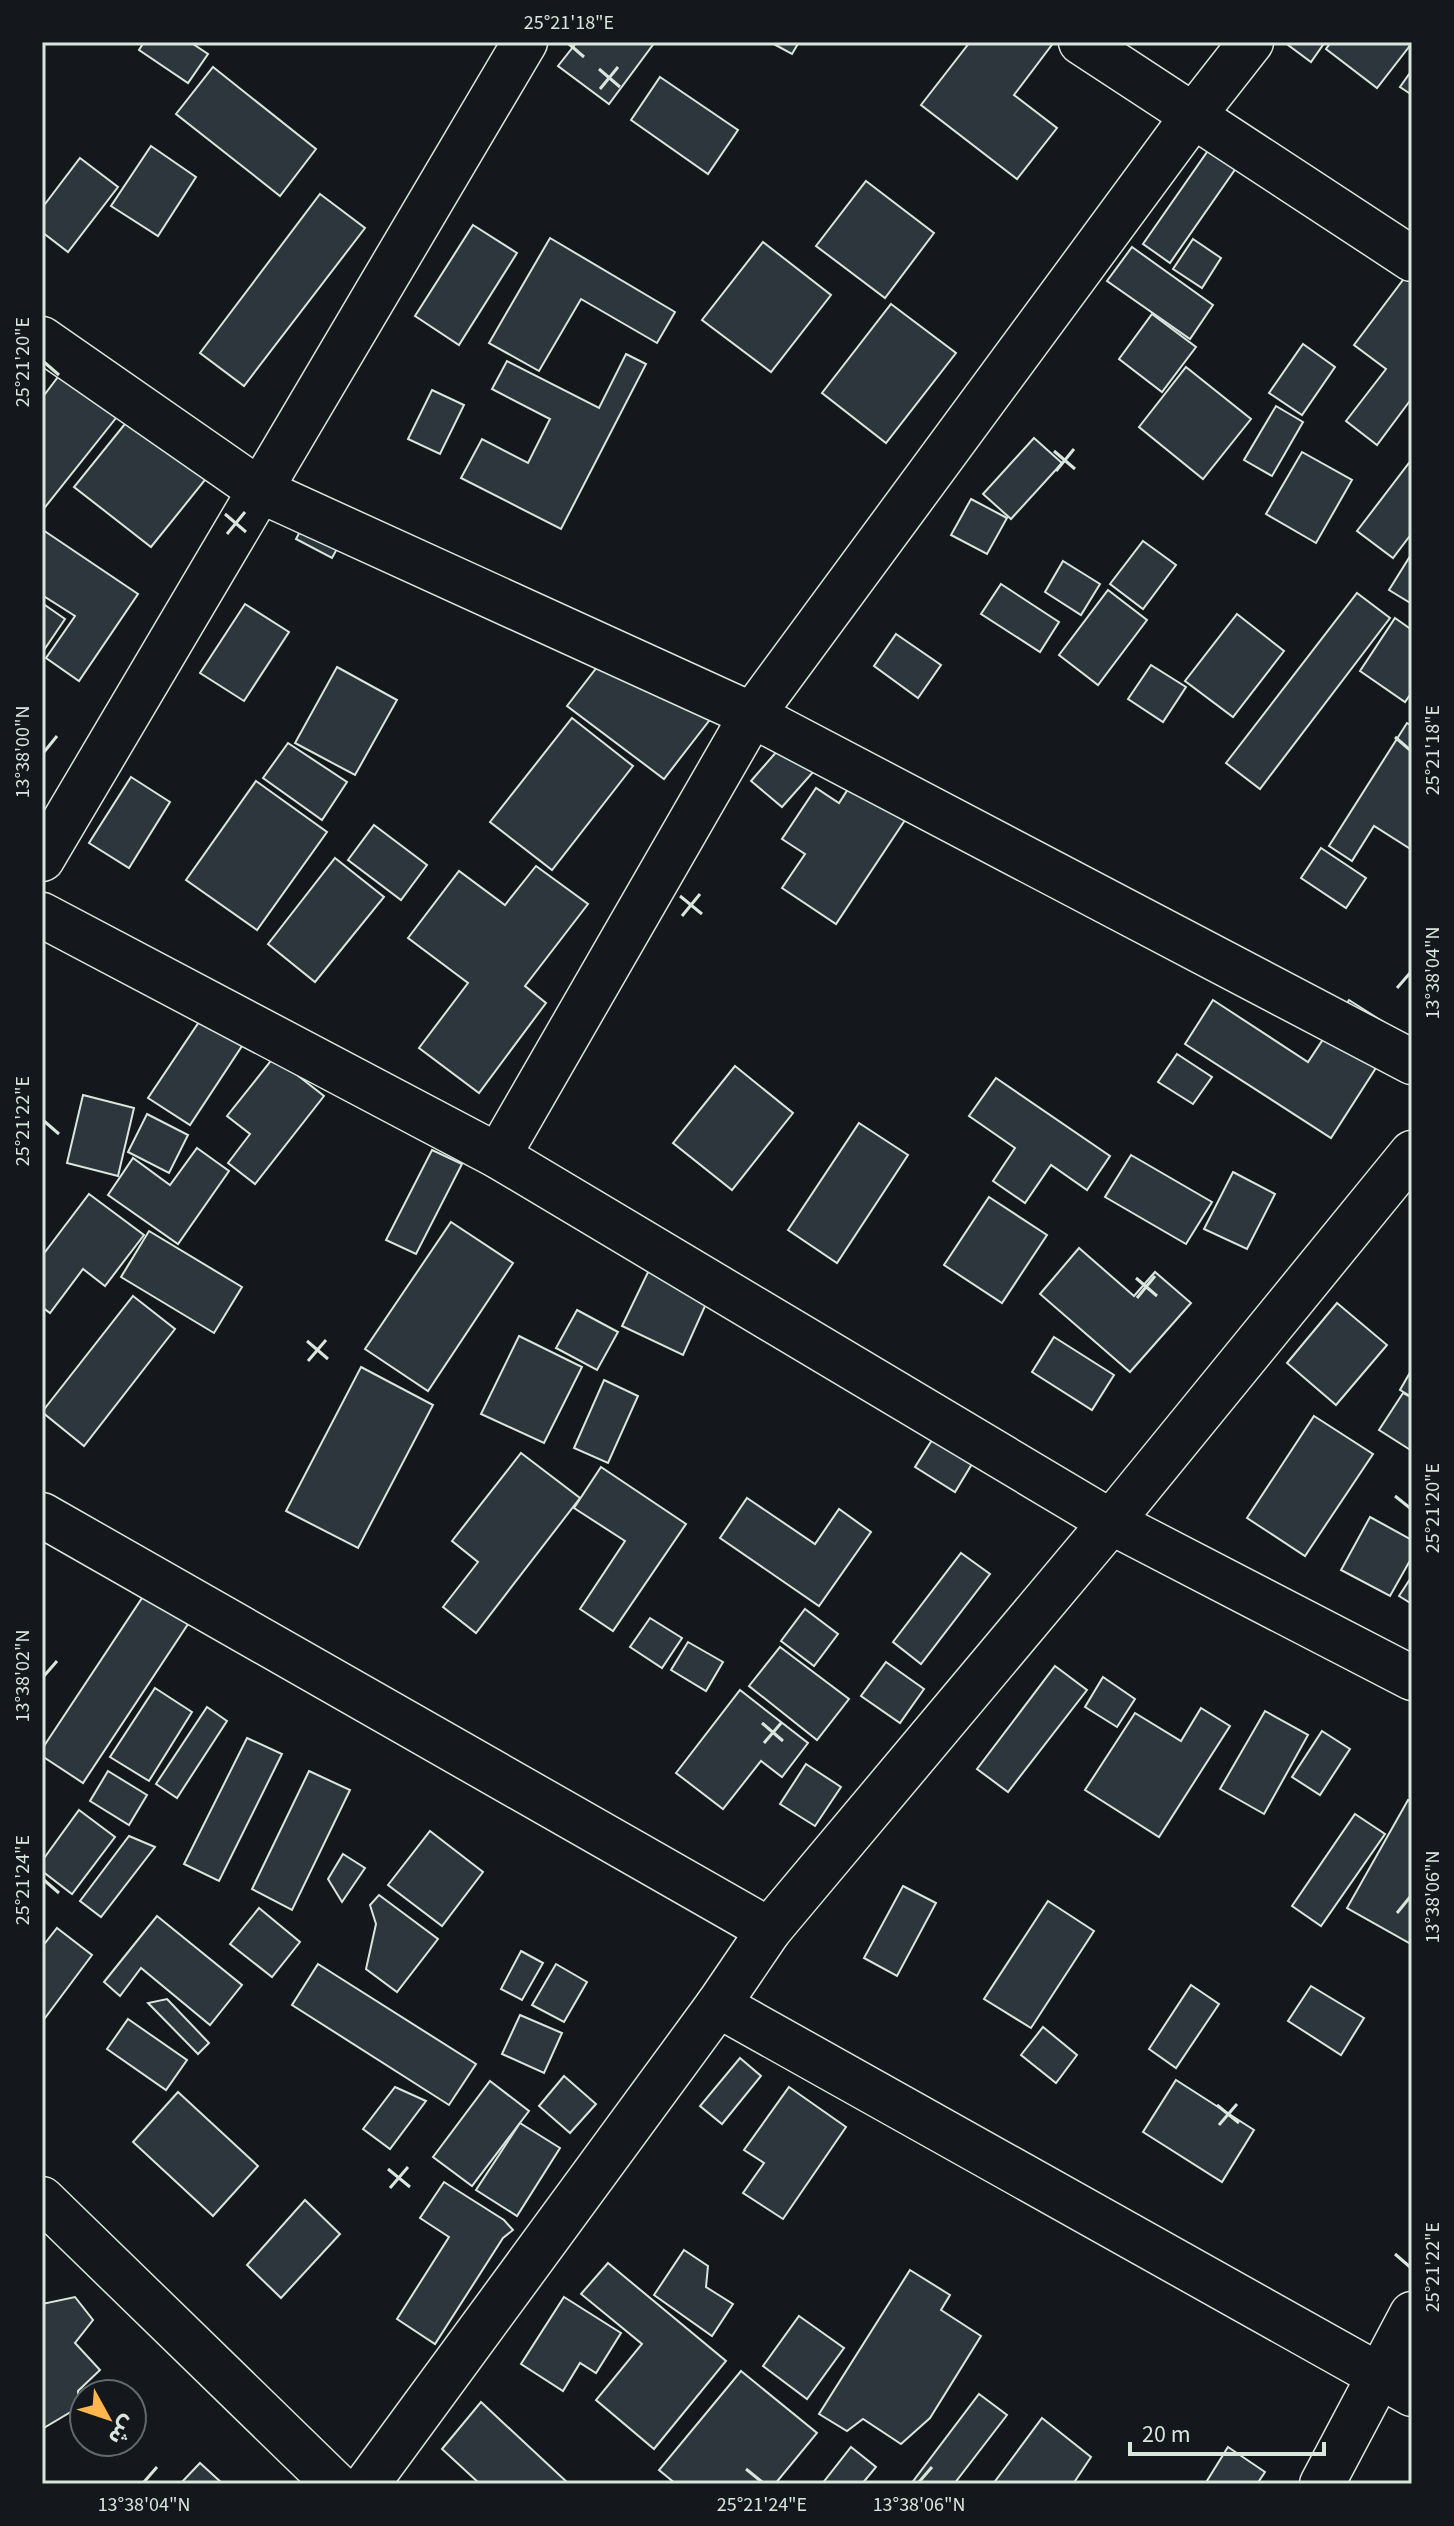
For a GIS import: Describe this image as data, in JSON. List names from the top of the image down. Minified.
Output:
{"scale_bar":"20 m","north":"bottom right","coordinates":["25°21'18\"E","25°21'20\"E","13°38'00\"N","13°38'04\"N","25°21'22\"E","13°38'02\"N","25°21'24\"E","13°38'06\"N"]}
